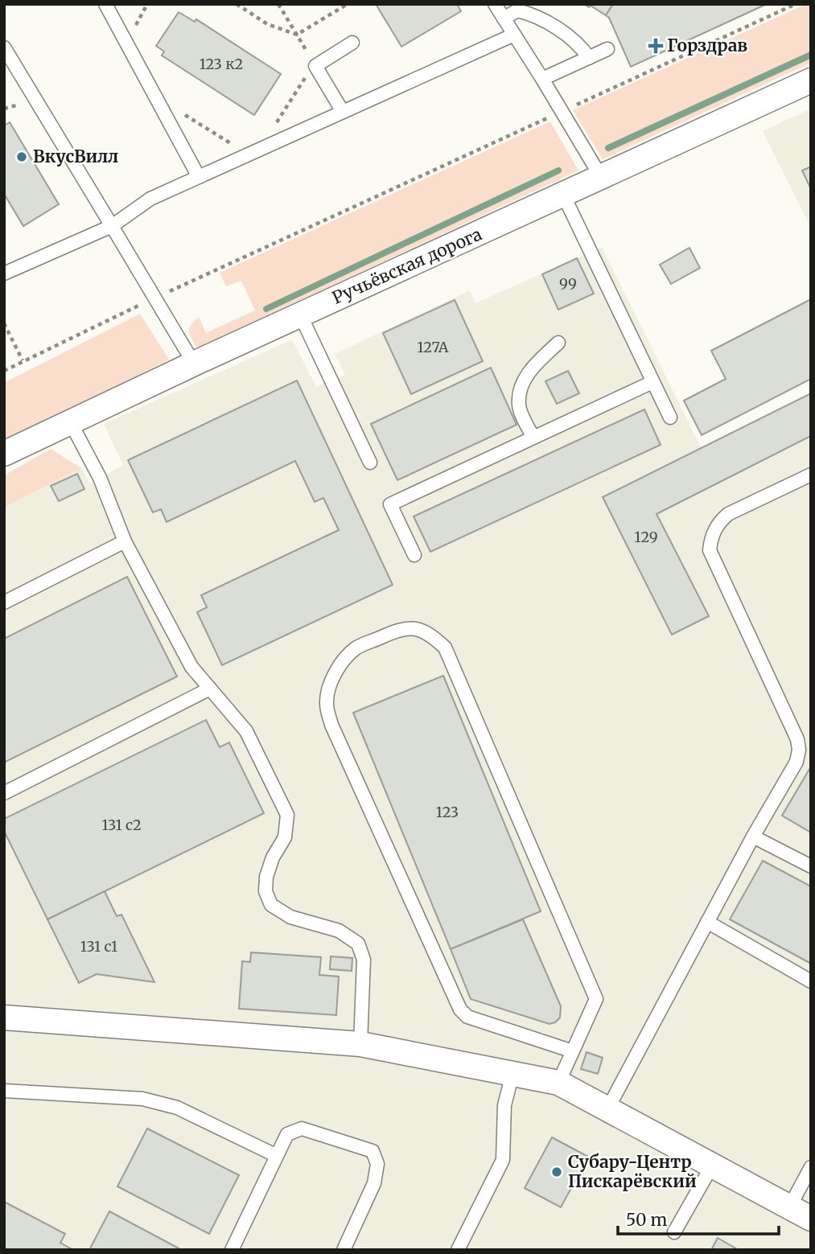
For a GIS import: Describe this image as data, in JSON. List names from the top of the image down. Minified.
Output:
{"streets":{"street":["Ручьёвская дорога"]},"places":{"health":["Горздрав"],"other":["ВкусВилл","Субару-Центр Пискарёвский"]},"house_numbers":["123 к2","99","127А","129","123","131 с2","131 с1"],"scale_bar":"50 m"}
